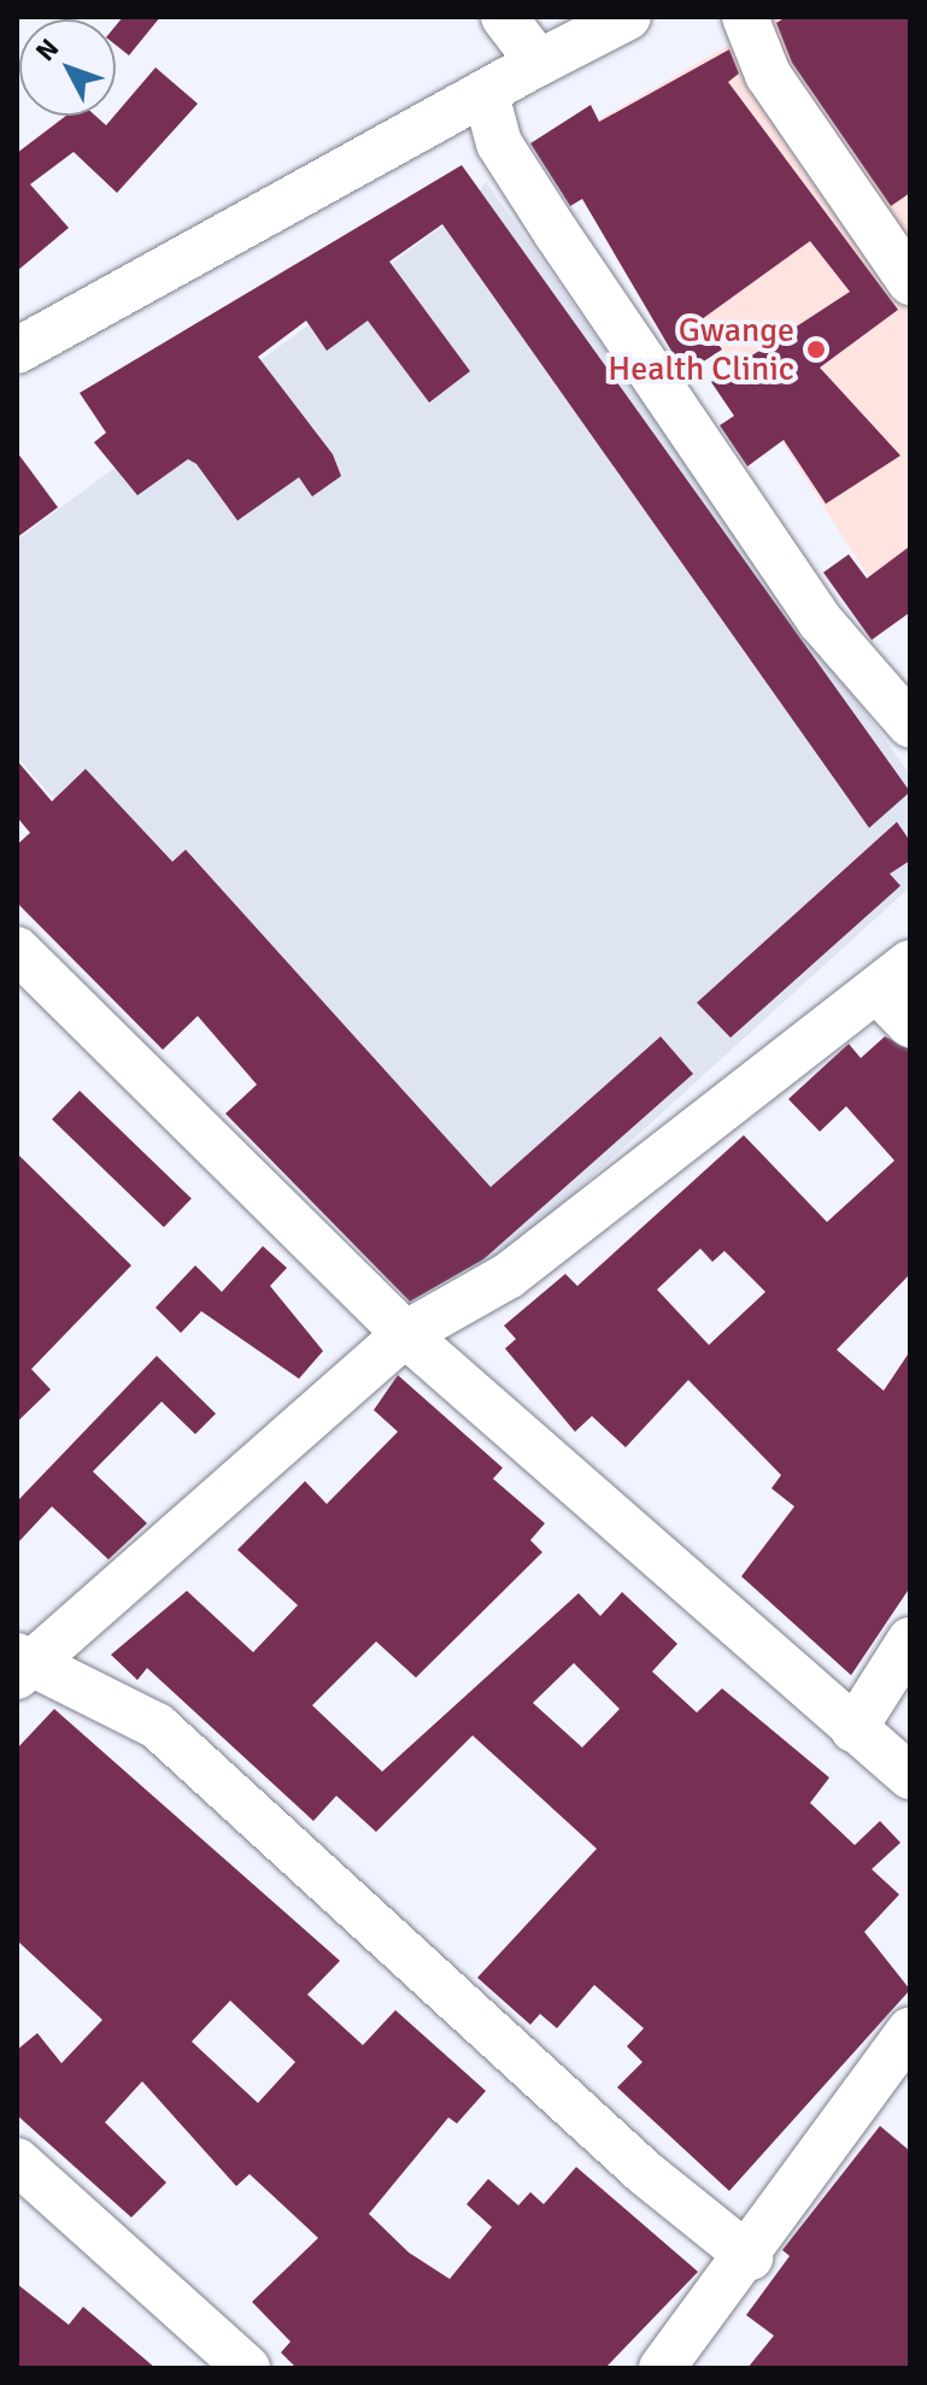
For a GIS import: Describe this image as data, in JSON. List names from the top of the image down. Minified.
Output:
{"places":["Gwange Health Clinic"],"north":"top left"}
